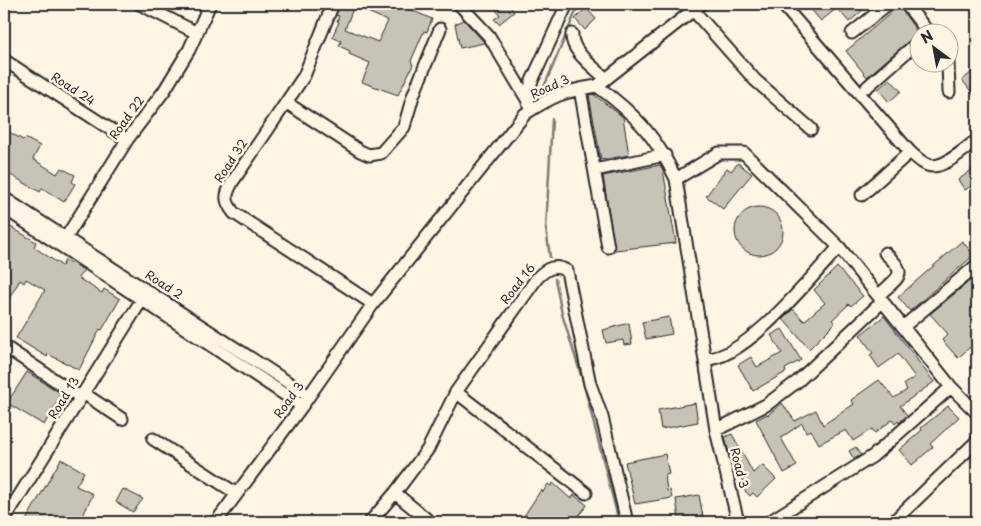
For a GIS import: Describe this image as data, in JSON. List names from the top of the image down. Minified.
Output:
{"streets":{"street":["Road 3","Road 24","Road 22","Road 32","Road 16","Road 2","Road 13"]},"crossings":[["Road 3","Road 32"],["Road 3","Road 2"],["Road 24","Road 22"],["Road 22","Road 2"],["Road 2","Road 13"]],"north":"top left"}
